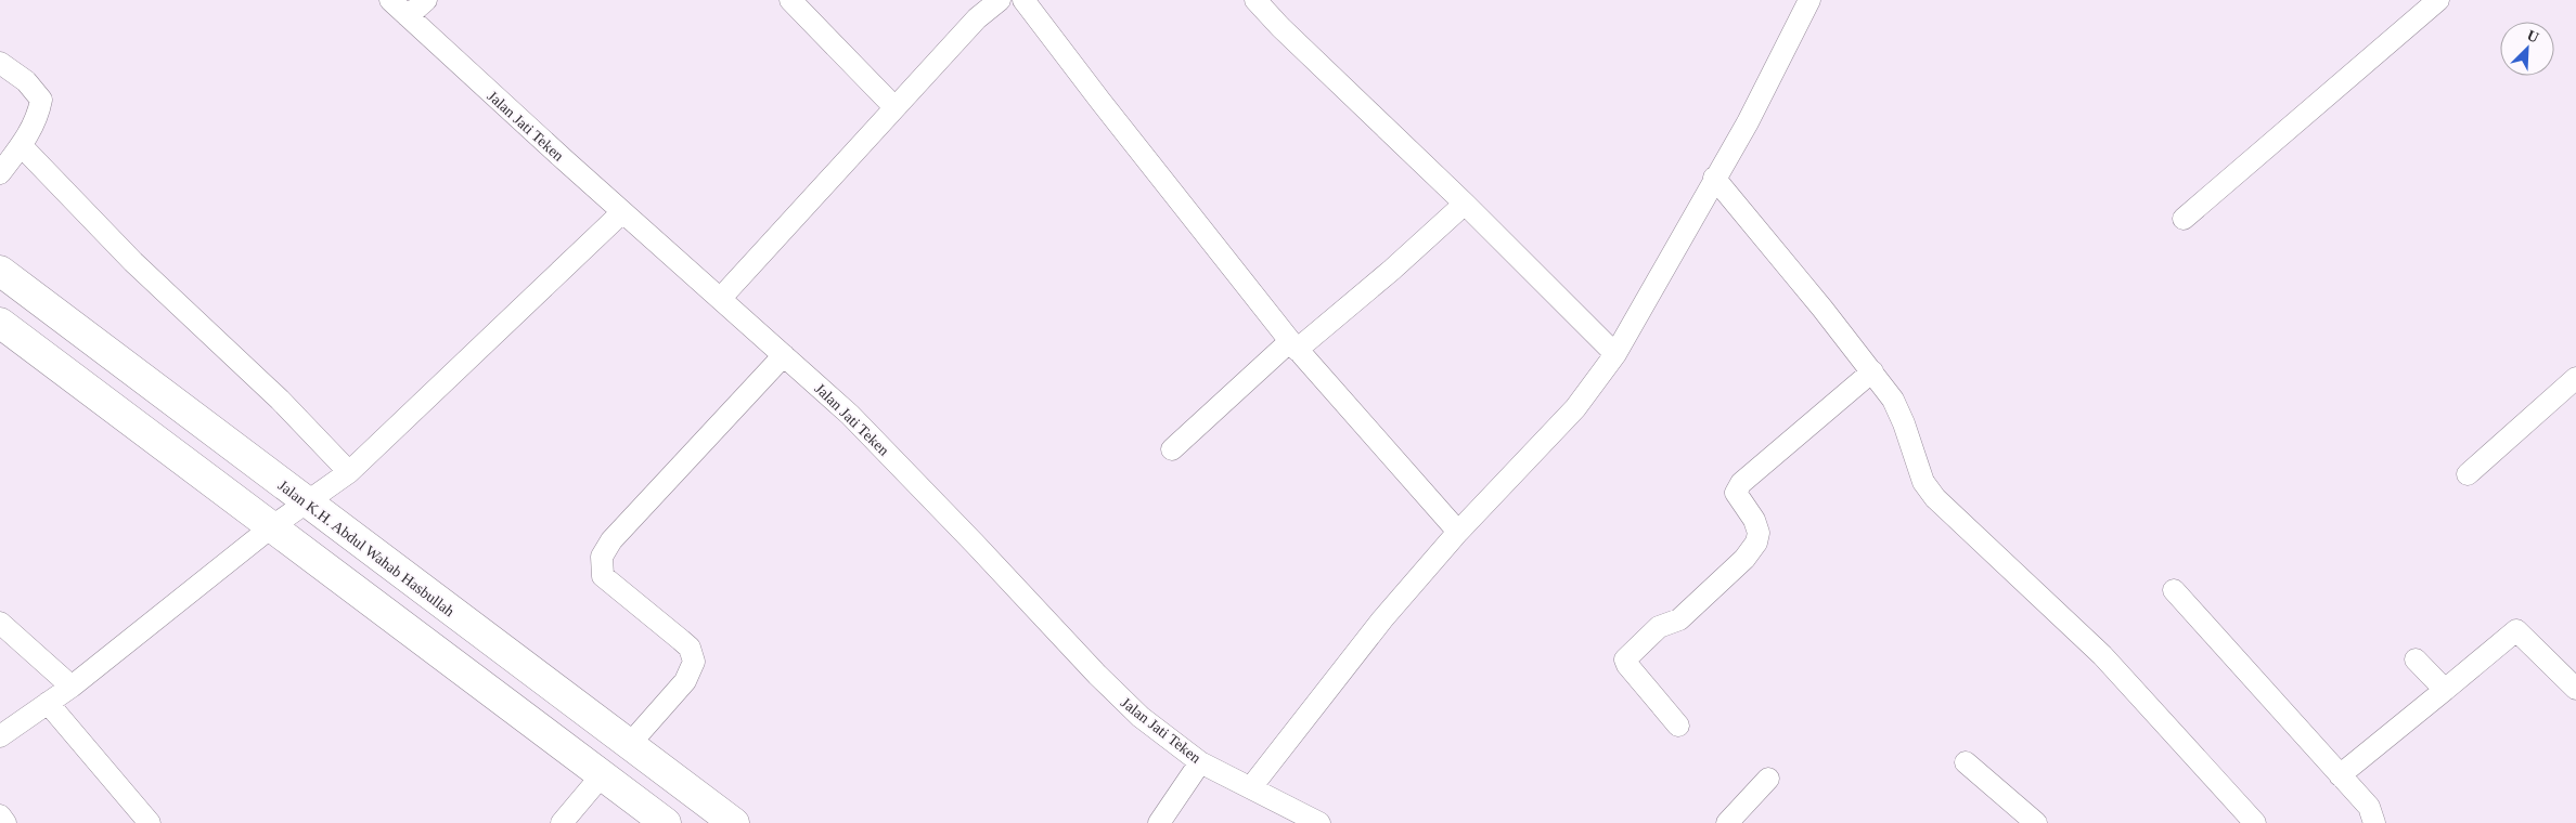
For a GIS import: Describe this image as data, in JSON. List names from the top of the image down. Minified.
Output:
{"streets":{"highway":["Jalan K.H. Abdul Wahab Hasbullah"],"street":["Jalan Jati Teken"]},"north":"top right"}
